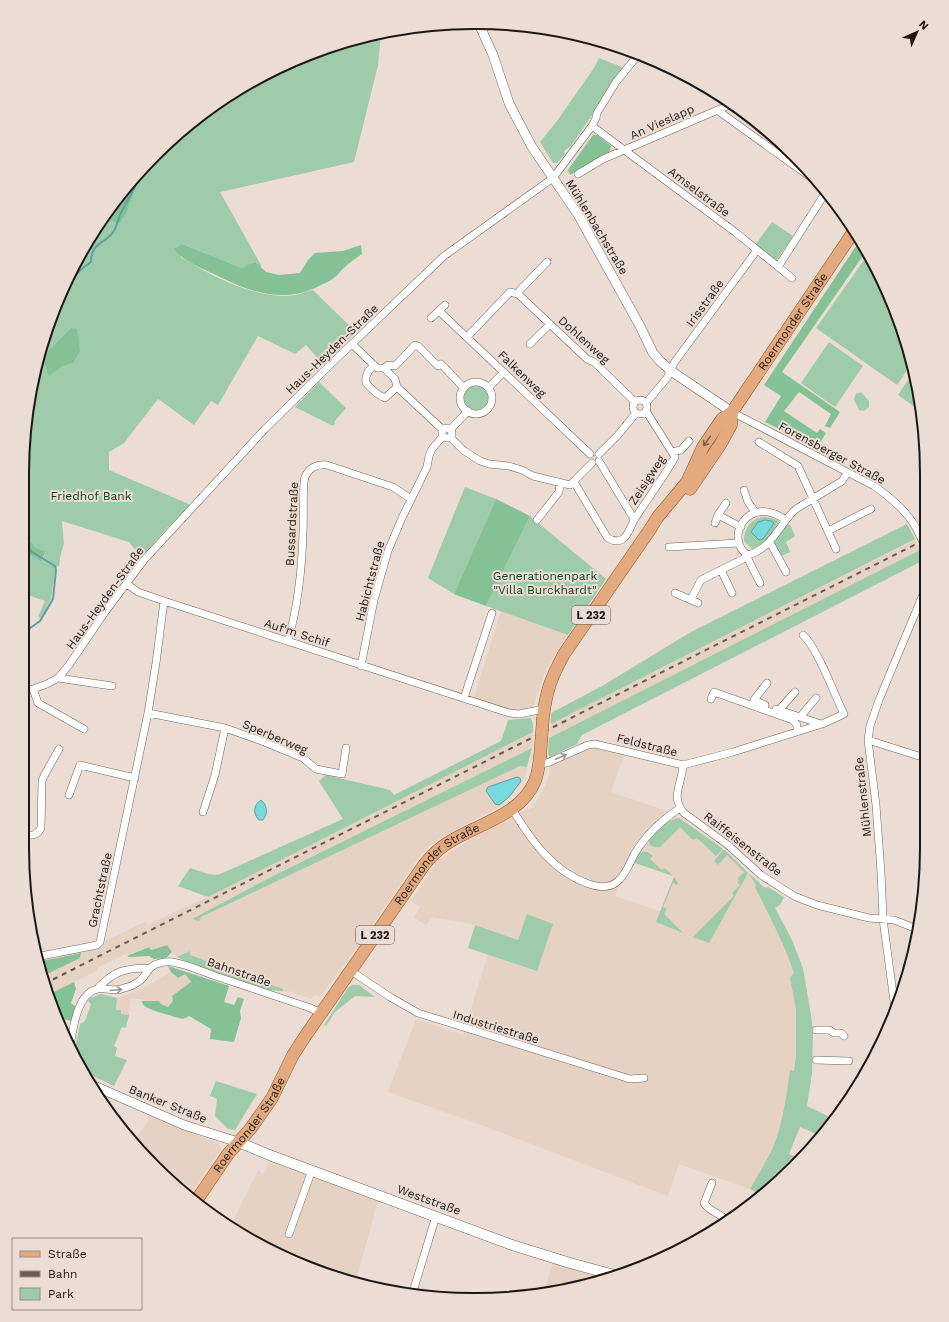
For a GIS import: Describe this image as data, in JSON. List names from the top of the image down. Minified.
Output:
{"streets":{"main road":["Roermonder Straße","L 232","Weststraße"],"street":["An Vieslapp","Amselstraße","Mühlenbachstraße","Irisstraße","Dohlenweg","Haus-Heyden-Straße","Falkenweg","Forensberger Straße","Zeisigweg","Bussardstraße","Habichtstraße","Auf'm Schif","Sperberweg","Feldstraße","Mühlenstraße","Raiffeisenstraße","Grachtstraße","Bahnstraße","Industriestraße","Banker Straße"]},"crossings":[["An Vieslapp","Amselstraße"],["Amselstraße","Irisstraße"],["Amselstraße","Haus-Heyden-Straße"],["Mühlenbachstraße","Irisstraße"],["Mühlenbachstraße","Roermonder Straße"],["Mühlenbachstraße","Haus-Heyden-Straße"],["Mühlenbachstraße","Forensberger Straße"],["Irisstraße","Dohlenweg"],["Irisstraße","Zeisigweg"],["Roermonder Straße","Forensberger Straße"],["Roermonder Straße","Auf'm Schif"],["Roermonder Straße","Feldstraße"],["Roermonder Straße","Bahnstraße"],["Roermonder Straße","Industriestraße"],["Roermonder Straße","Banker Straße"],["Roermonder Straße","Weststraße"],["Dohlenweg","Zeisigweg"],["Haus-Heyden-Straße","Auf'm Schif"],["Falkenweg","Zeisigweg"],["Bussardstraße","Habichtstraße"],["Bussardstraße","Auf'm Schif"],["Habichtstraße","Auf'm Schif"],["Auf'm Schif","Grachtstraße"],["Sperberweg","Grachtstraße"],["Mühlenstraße","Raiffeisenstraße"],["Banker Straße","Weststraße"]],"one_way":["Feldstraße"],"parks":["Friedhof Bank","Generationenpark \"Villa Burckhardt\""],"legend":["Straße","Bahn","Park"],"north":"top right"}
